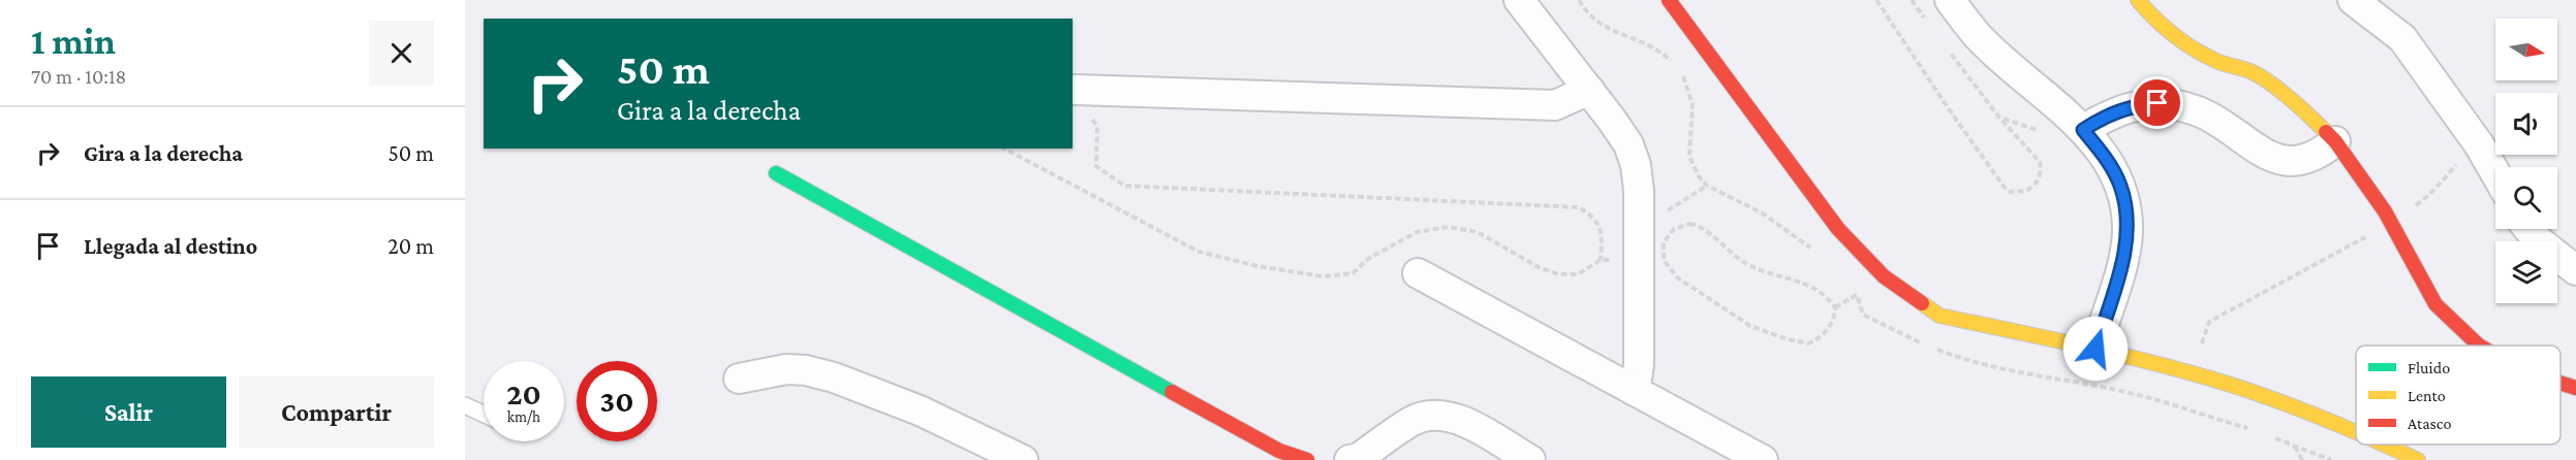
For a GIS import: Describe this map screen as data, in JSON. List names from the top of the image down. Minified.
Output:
{"legend":["Fluido","Lento","Atasco"],"north":"right","page":{"heading":["1 min","70 m · 10:18"],"turn":["50 m","Gira a la derecha"],"list":[{"name":"Gira a la derecha","value":"50 m"},{"name":"Llegada al destino","value":"20 m"}],"speed":"20 km/h","limit":"30","buttons":["Salir","Compartir"]}}
